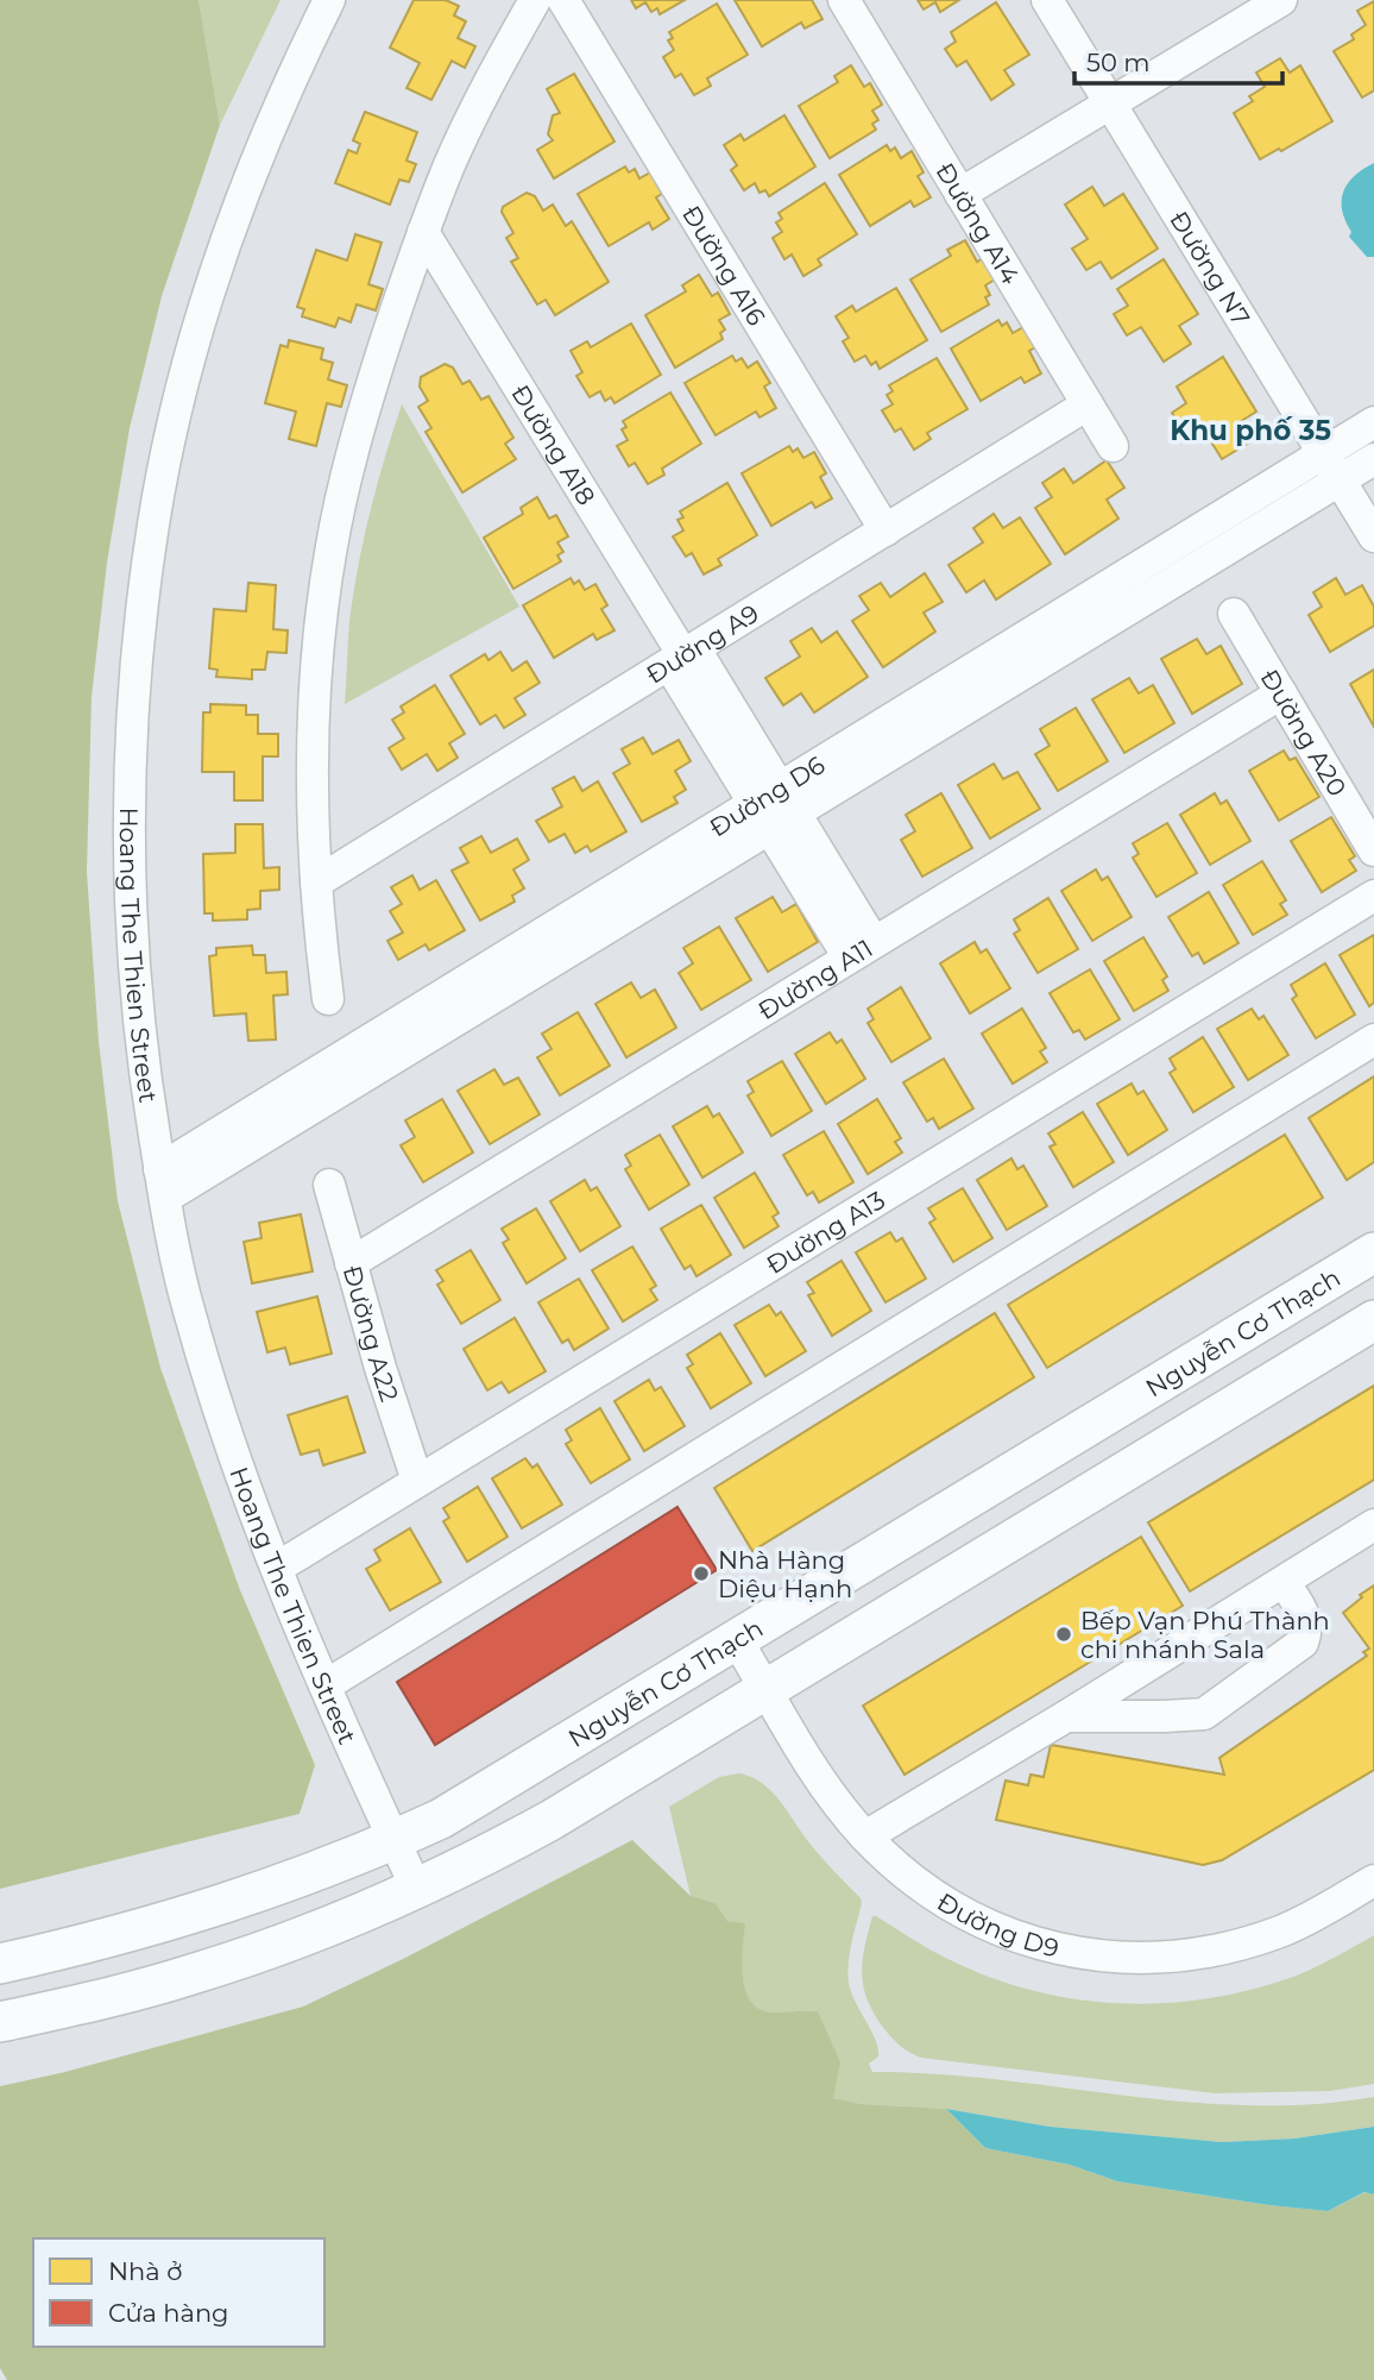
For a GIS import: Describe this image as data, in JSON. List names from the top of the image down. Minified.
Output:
{"streets":{"main road":["Nguyễn Cơ Thạch"],"street":["Đường A14","Đường A16","Đường N7","Đường A18","Đường A9","Đường A20","Đường D6","Hoang The Thien Street","Đường A11","Đường A13","Đường A22","Đường D9"]},"crossings":[["Đường A14","Đường A9"],["Đường A16","Đường A9"],["Đường N7","Đường D6"],["Đường A18","Đường A9"],["Đường A18","Đường D6"],["Đường A18","Đường A11"],["Đường A20","Đường A11"],["Đường D6","Hoang The Thien Street"],["Hoang The Thien Street","Đường A13"],["Hoang The Thien Street","Nguyễn Cơ Thạch"],["Đường A11","Đường A22"],["Đường A13","Đường A22"],["Nguyễn Cơ Thạch","Đường D9"]],"districts":["Khu phố 35"],"places":["Nhà Hàng Diệu Hạnh","Bếp Vạn Phú Thành chi nhánh Sala"],"legend":["Nhà ở","Cửa hàng"],"scale_bar":"50 m"}
